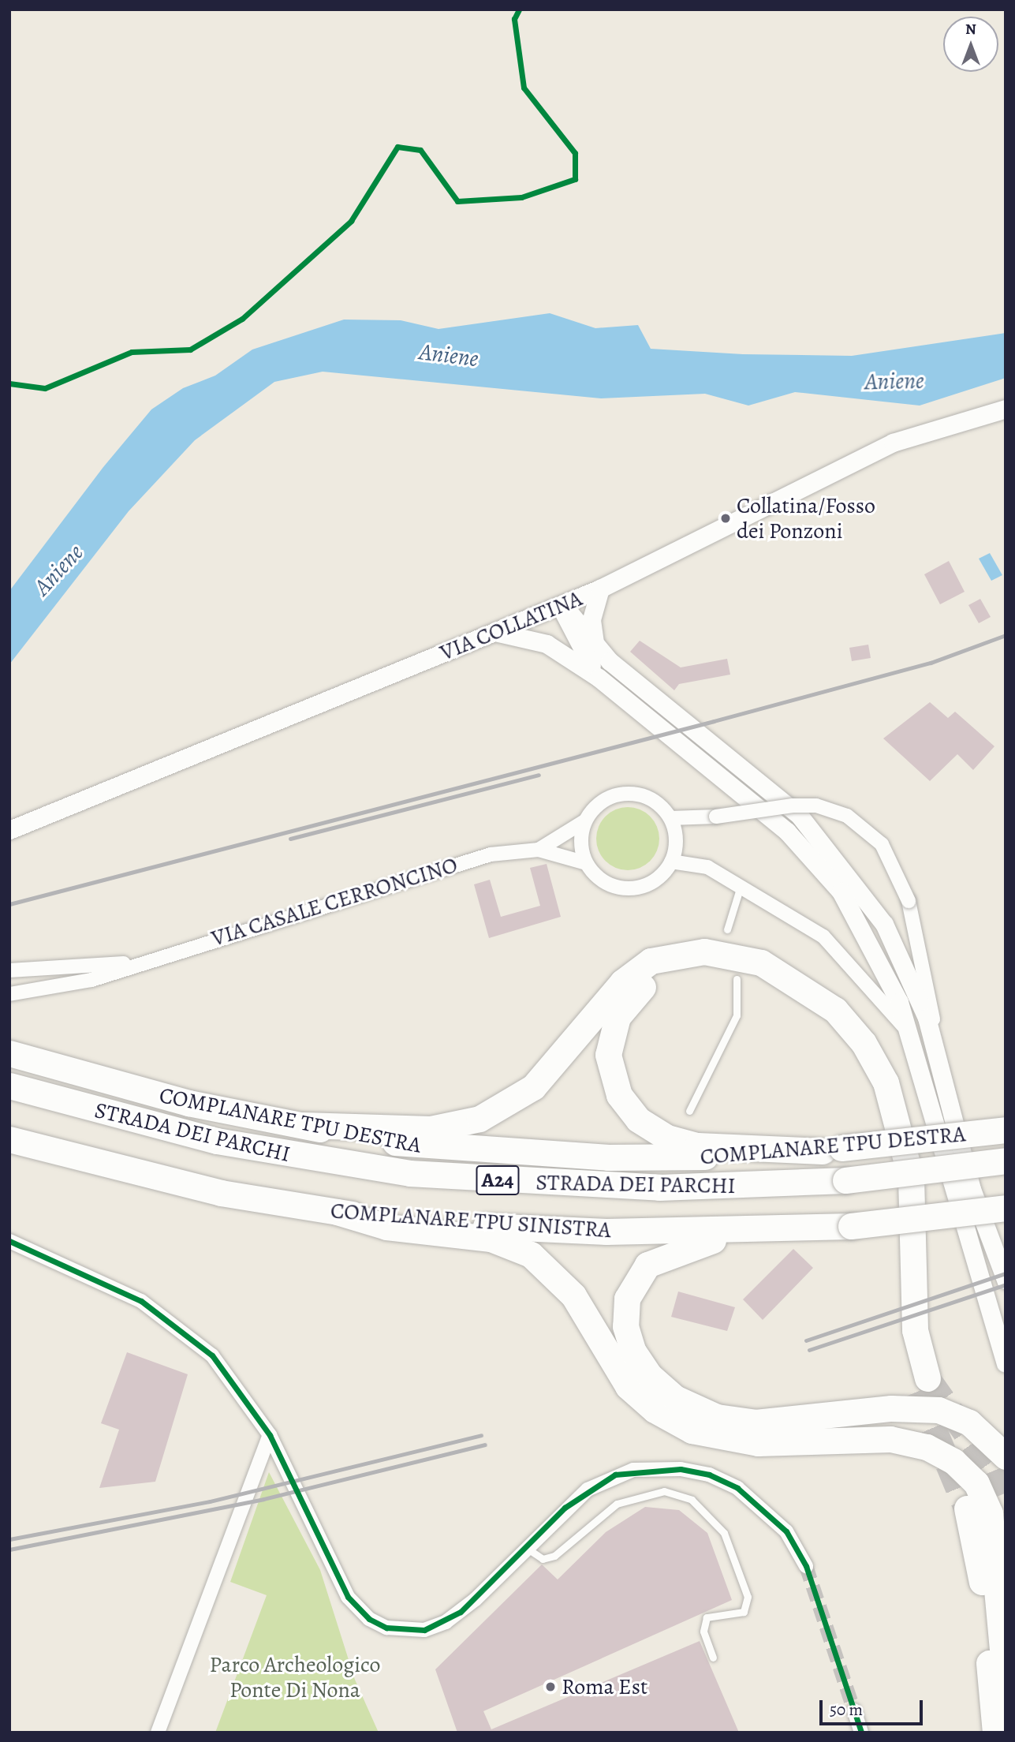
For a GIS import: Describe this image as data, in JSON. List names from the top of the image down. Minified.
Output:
{"streets":{"highway":["COMPLANARE TPU DESTRA","STRADA DEI PARCHI","A24","COMPLANARE TPU SINISTRA"],"street":["VIA COLLATINA","VIA CASALE CERRONCINO"]},"water":["Aniene"],"parks":["Parco Archeologico Ponte Di Nona"],"places":["Collatina/Fosso dei Ponzoni","Roma Est"],"scale_bar":"50 m","north":"top"}
